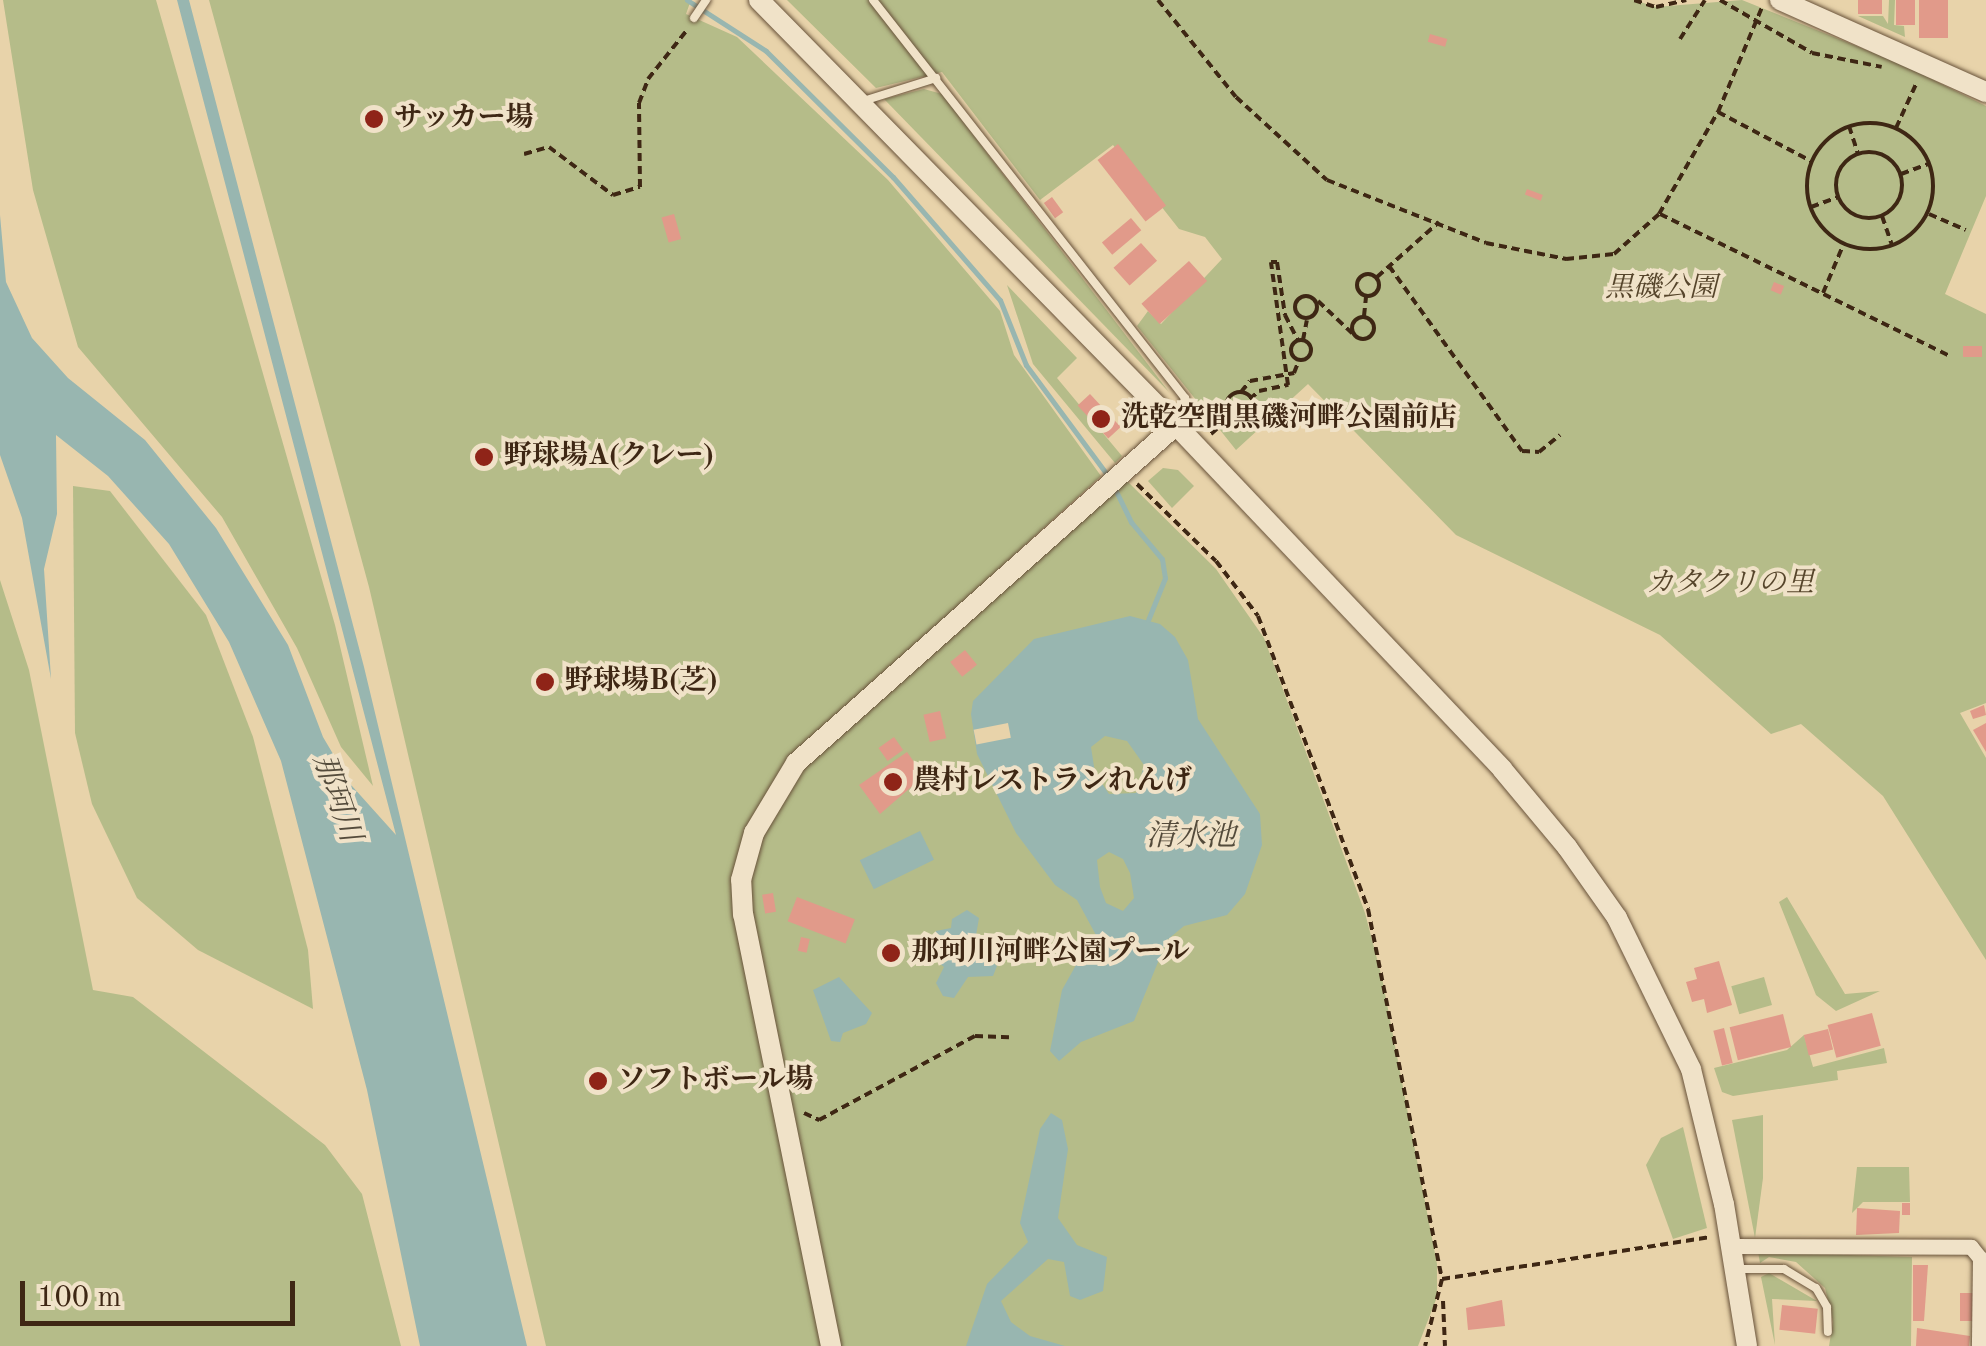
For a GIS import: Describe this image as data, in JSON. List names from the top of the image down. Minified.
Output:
{"water":["那珂川","清水池"],"parks":["黒磯公園","カタクリの里"],"places":["サッカー場","洗乾空間黒磯河畔公園前店","野球場A(クレー)","野球場B(芝)","農村レストランれんげ","那珂川河畔公園プール","ソフトボール場"],"scale_bar":"100 m"}
